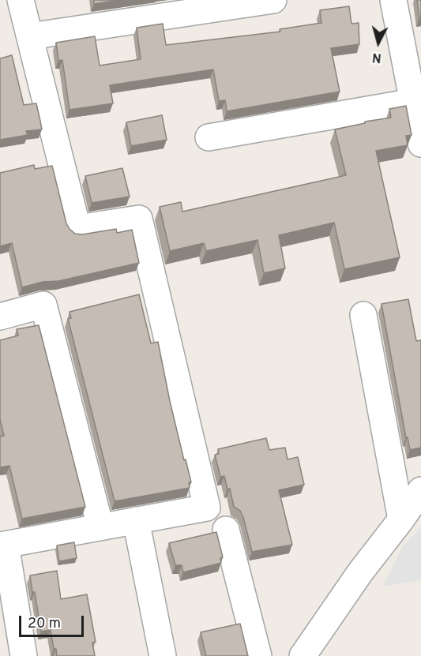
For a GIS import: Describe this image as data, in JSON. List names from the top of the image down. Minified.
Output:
{"scale_bar":"20 m","north":"bottom"}
